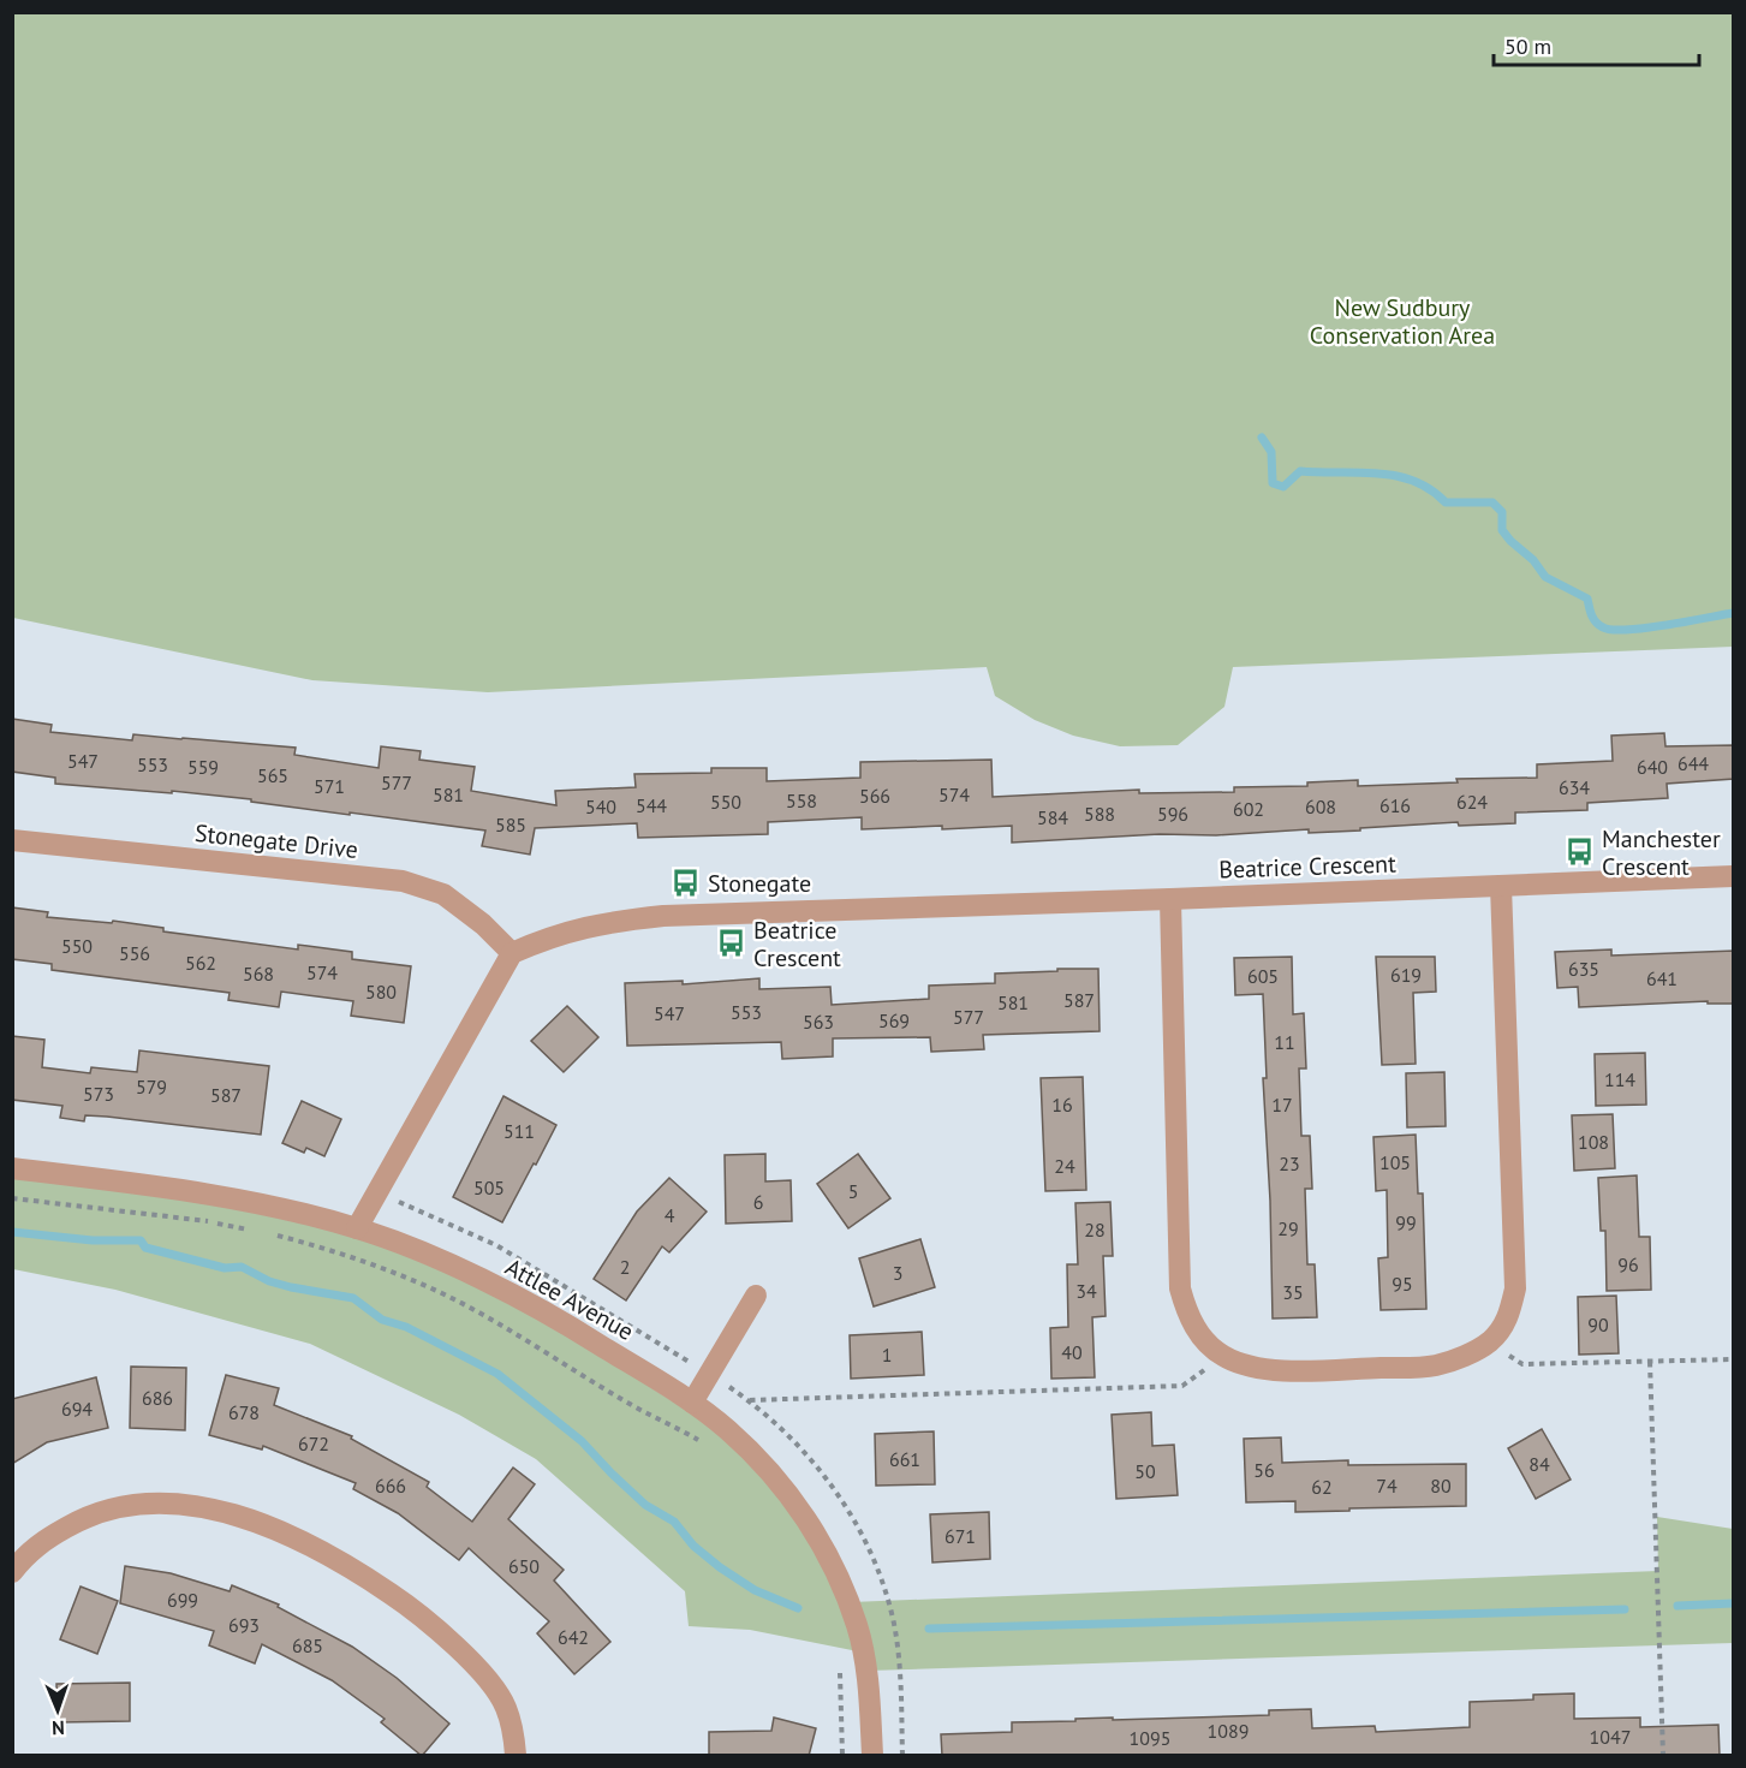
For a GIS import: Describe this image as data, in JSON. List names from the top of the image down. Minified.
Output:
{"streets":{"street":["Stonegate Drive","Beatrice Crescent","Attlee Avenue"]},"crossings":[["Stonegate Drive","Beatrice Crescent"]],"parks":["New Sudbury Conservation Area"],"places":{"bus stop":["Manchester Crescent","Stonegate","Beatrice Crescent"]},"house_numbers":["547","644","553","559","640","565","577","571","634","581","574","566","558","550","624","544","616","540","608","602","588","596","584","585","550","556","562","635","574","568","619","605","641","580","587","581","553","547","577","569","563","11","114","579","573","587","16","17","511","108","105","23","24","505","5","6","4","99","29","28","96","2","3","95","34","35","90","40","1","686","694","678","672","661","84","56","50","666","74","80","62","671","650","699","693","642","685","1089","1047","1095"],"scale_bar":"50 m","north":"bottom"}
